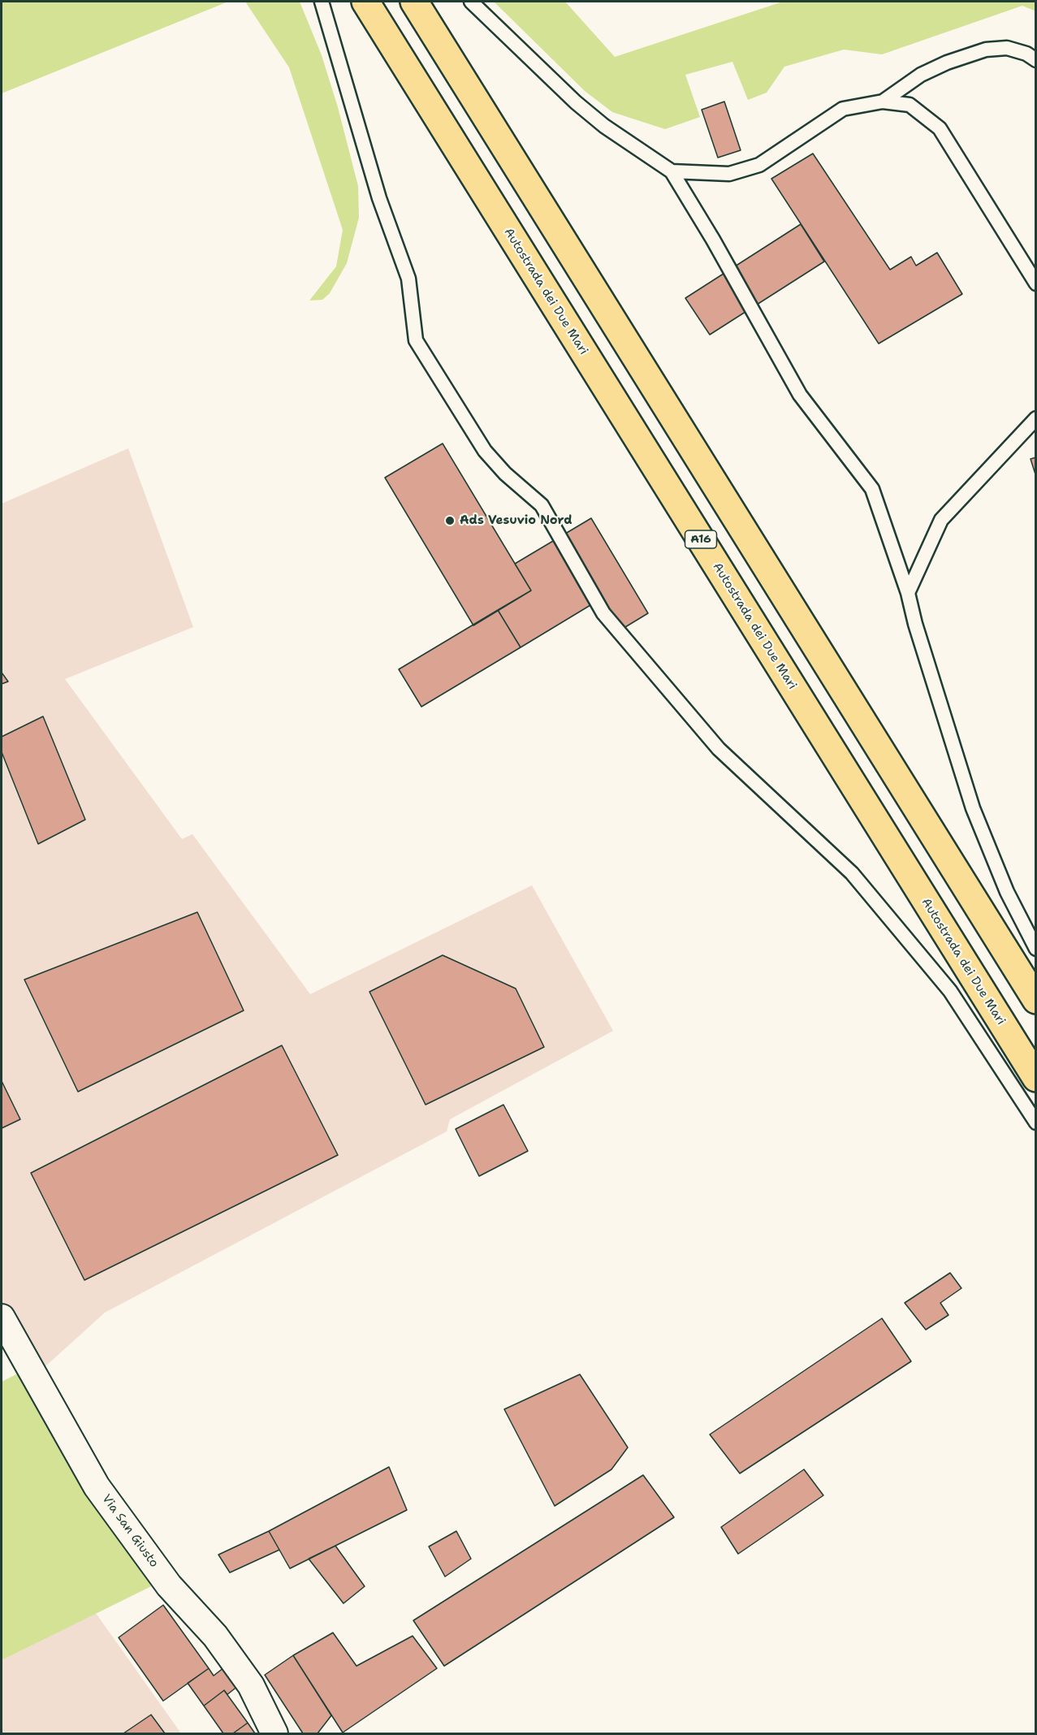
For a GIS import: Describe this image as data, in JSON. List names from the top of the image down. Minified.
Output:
{"streets":{"highway":["Autostrada dei Due Mari","A16"],"street":["Via San Giusto"]},"places":["Ads Vesuvio Nord"]}
